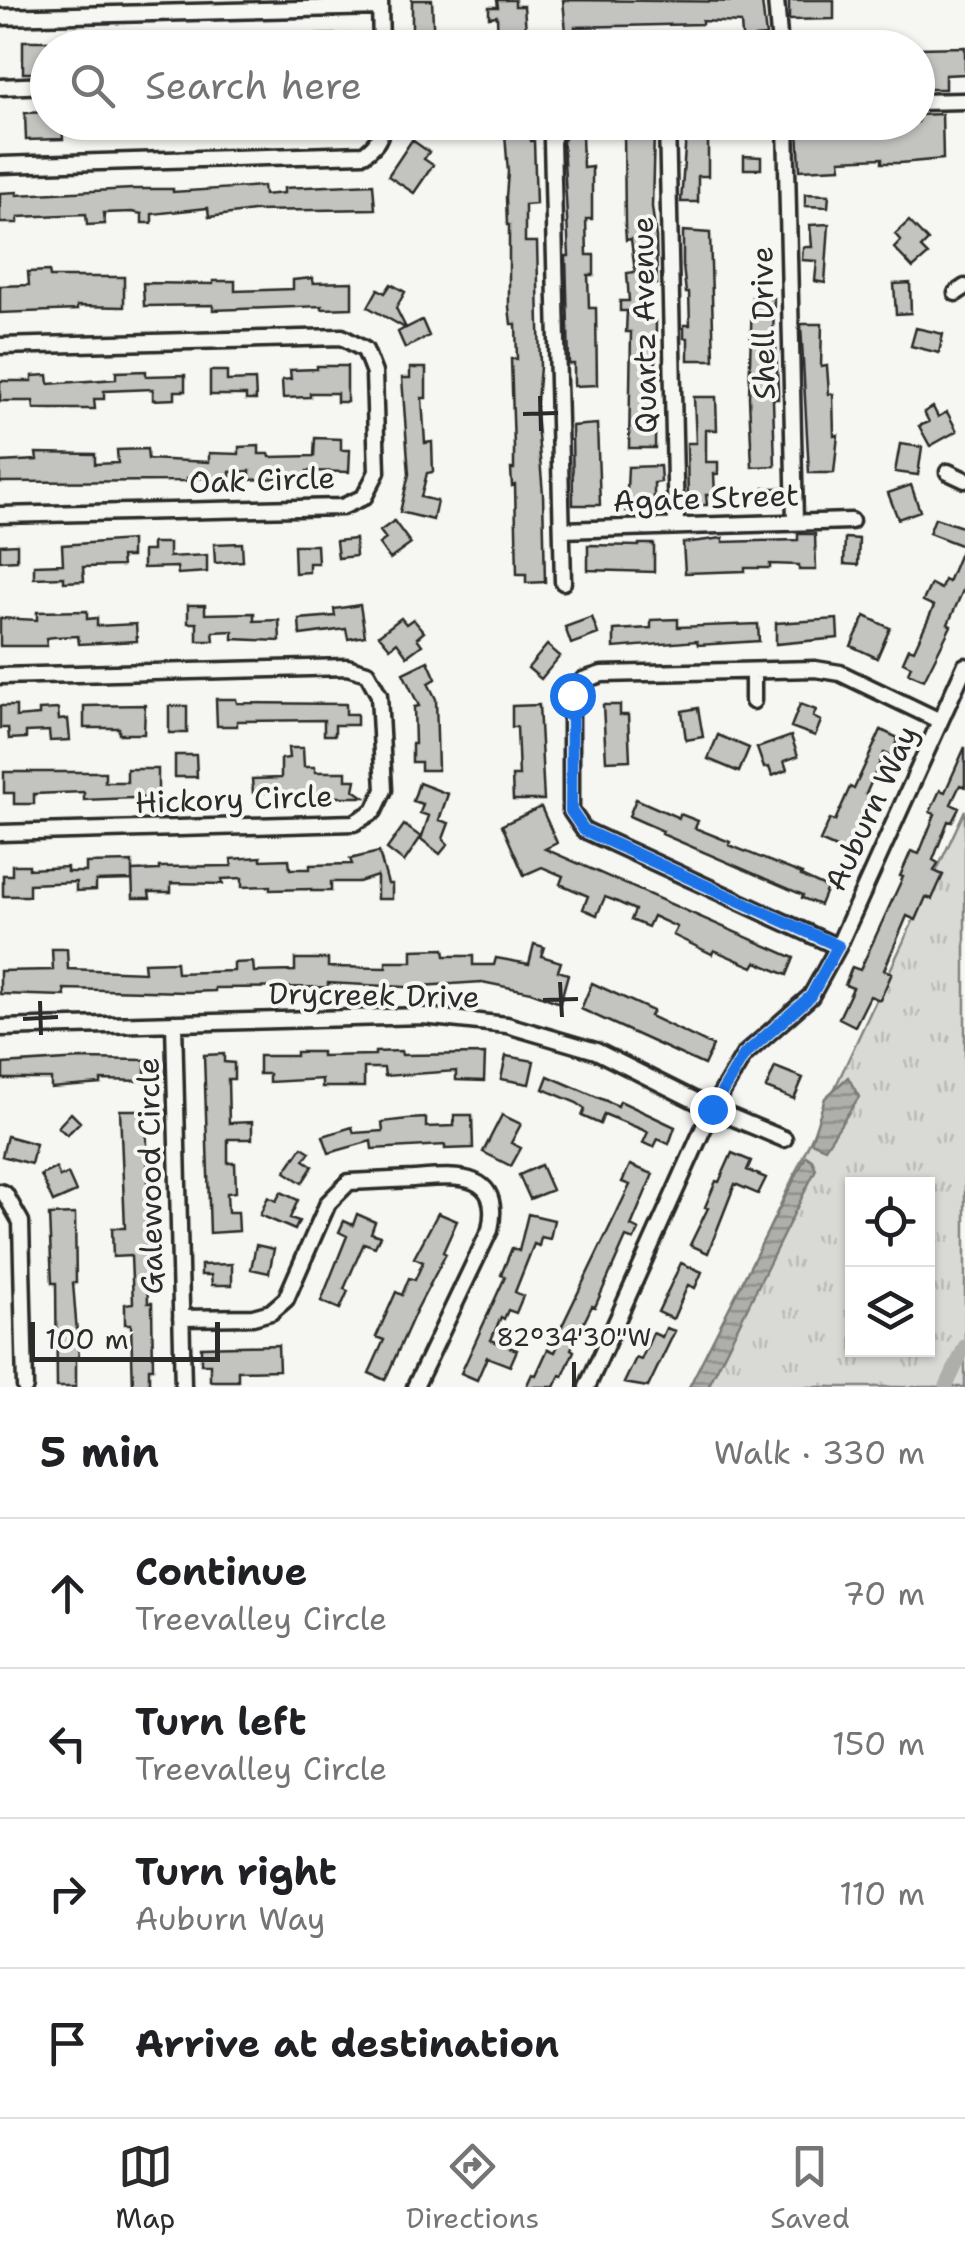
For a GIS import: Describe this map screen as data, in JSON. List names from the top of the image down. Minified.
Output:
{"streets":{"street":["Shell Drive","Quartz Avenue","Oak Circle","Agate Street","Hickory Circle","Auburn Way","Drycreek Drive","Galewood Circle"]},"crossings":[["Shell Drive","Agate Street"],["Quartz Avenue","Agate Street"],["Auburn Way","Drycreek Drive"],["Drycreek Drive","Galewood Circle"]],"scale_bar":"100 m","page":{"search":"Search here","scale":"100 m","heading":["5 min","Walk · 330 m"],"list":[["Continue","Treevalley Circle","70 m"],["Turn left","Treevalley Circle","150 m"],["Turn right","Auburn Way","110 m"],"Arrive at destination"],"nav":["Map","Directions","Saved"]},"coordinates":["82°34'30\"W"]}
